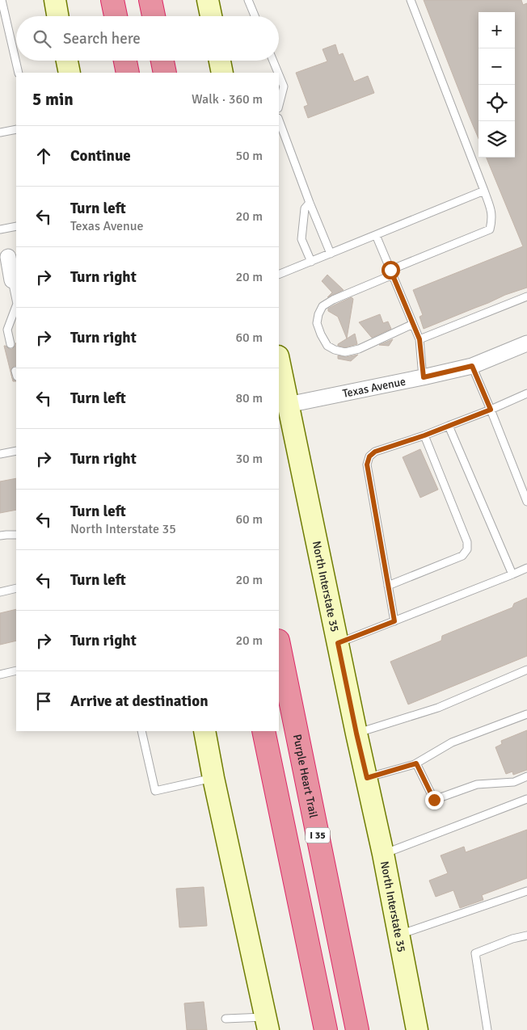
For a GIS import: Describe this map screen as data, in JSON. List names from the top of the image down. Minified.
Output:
{"streets":{"highway":["Purple Heart Trail","I 35"],"main road":["North Interstate 35"],"street":["Texas Avenue"]},"crossings":[["Texas Avenue","North Interstate 35"]],"page":{"map_buttons":["+","−"],"search":"Search here","heading":["5 min","Walk · 360 m"],"list":[["Continue","50 m"],["Turn left","Texas Avenue","20 m"],["Turn right","20 m"],["Turn right","60 m"],["Turn left","80 m"],["Turn right","30 m"],["Turn left","North Interstate 35","60 m"],["Turn left","20 m"],["Turn right","20 m"],"Arrive at destination"]}}
